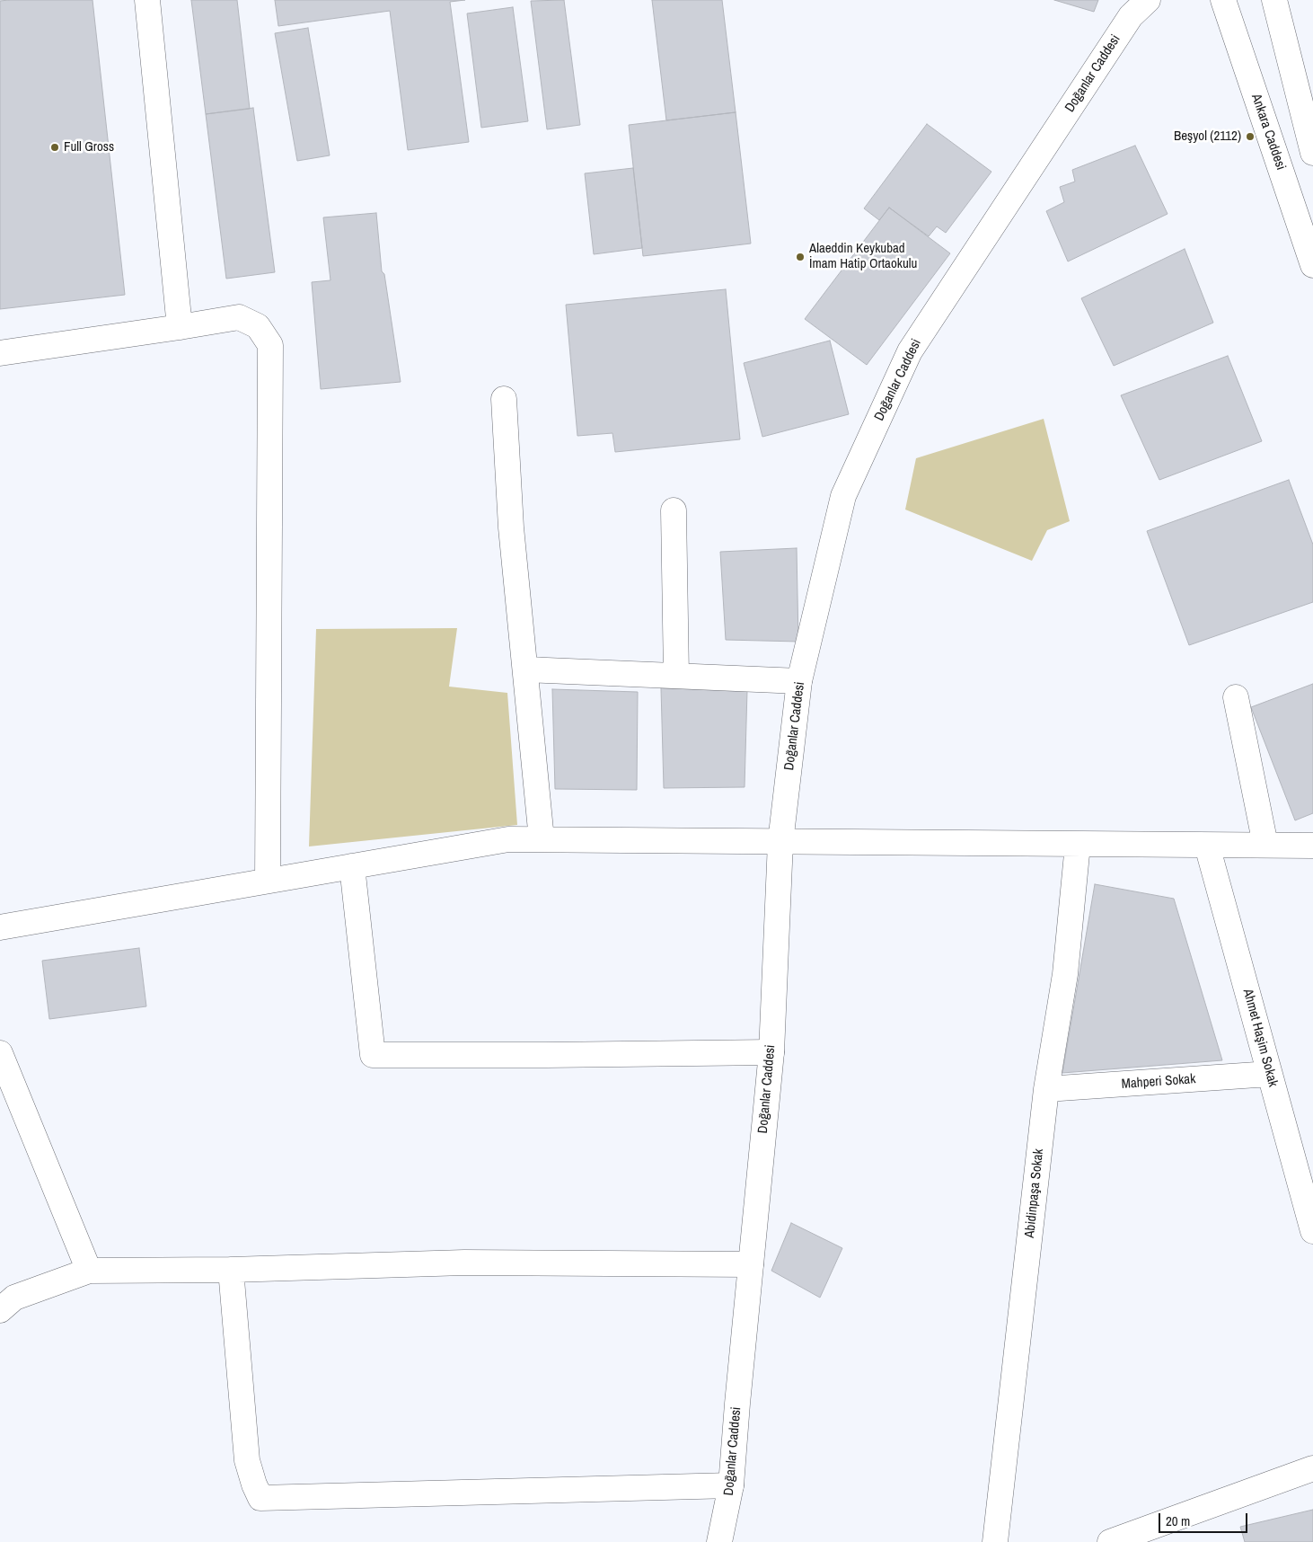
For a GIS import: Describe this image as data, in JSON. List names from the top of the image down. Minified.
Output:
{"streets":{"street":["Doğanlar Caddesi","Ankara Caddesi","Ahmet Haşim Sokak","Mahperi Sokak","Abidinpaşa Sokak"]},"crossings":[["Ahmet Haşim Sokak","Mahperi Sokak"],["Mahperi Sokak","Abidinpaşa Sokak"]],"places":["Beşyol (2112)","Full Gross","Alaeddin Keykubad İmam Hatip Ortaokulu"],"scale_bar":"20 m"}
